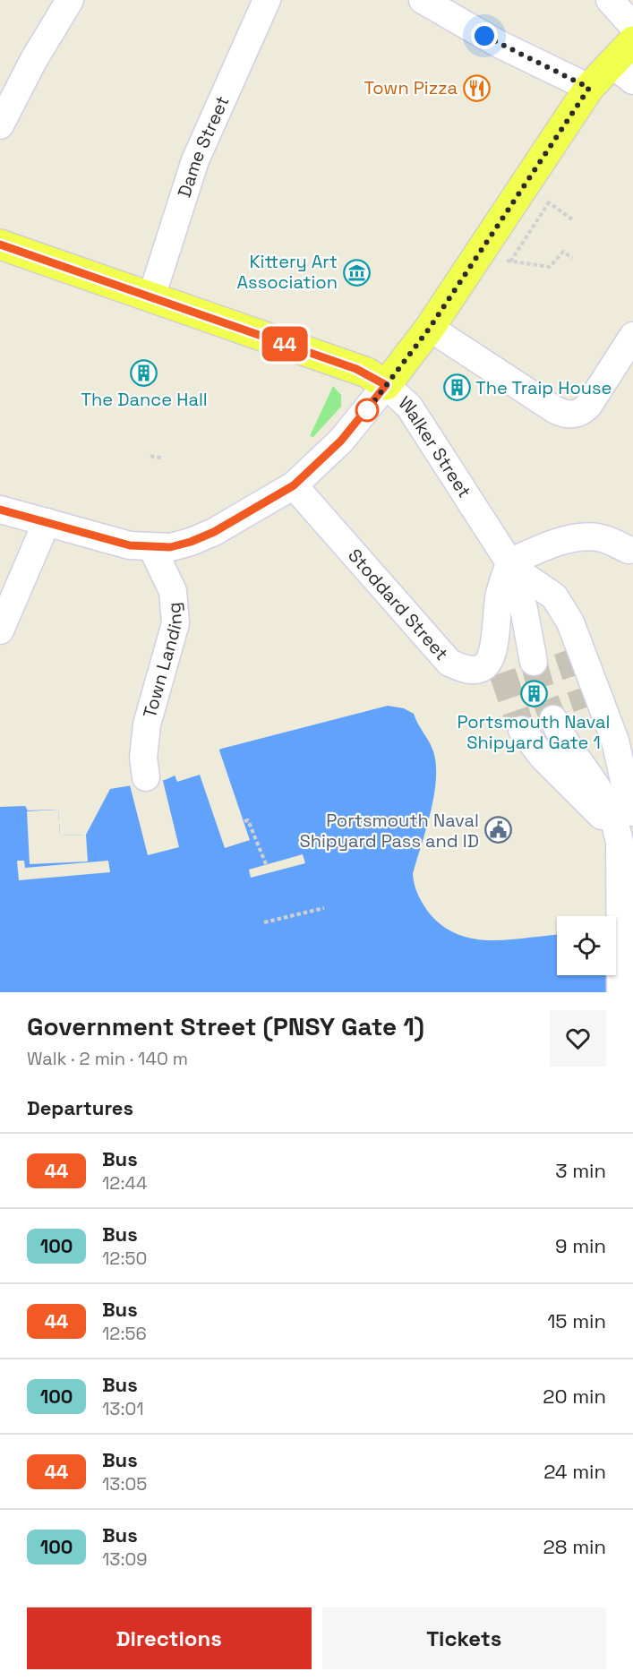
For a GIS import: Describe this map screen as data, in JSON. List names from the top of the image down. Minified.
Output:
{"streets":{"main road":["Walker Street"],"street":["Dame Street","Stoddard Street","Town Landing"]},"crossings":[["Dame Street","Walker Street"],["Walker Street","Stoddard Street"]],"places":{"restaurant":["Town Pizza"],"museum":["Kittery Art Association"],"building":["The Dance Hall","The Traip House","Portsmouth Naval Shipyard Gate 1"],"public building":["Portsmouth Naval Shipyard Pass and ID"]},"lines":["bus line 44"],"page":{"on_map":"44","heading":[["Government Street (PNSY Gate 1)","Walk · 2 min · 140 m"],"Departures"],"list":[{"mark":"44","name":"Bus","note":"12:44","value":"3 min"},{"mark":"100","name":"Bus","note":"12:50","value":"9 min"},{"mark":"44","name":"Bus","note":"12:56","value":"15 min"},{"mark":"100","name":"Bus","note":"13:01","value":"20 min"},{"mark":"44","name":"Bus","note":"13:05","value":"24 min"},{"mark":"100","name":"Bus","note":"13:09","value":"28 min"}],"buttons":["Directions","Tickets"]}}
